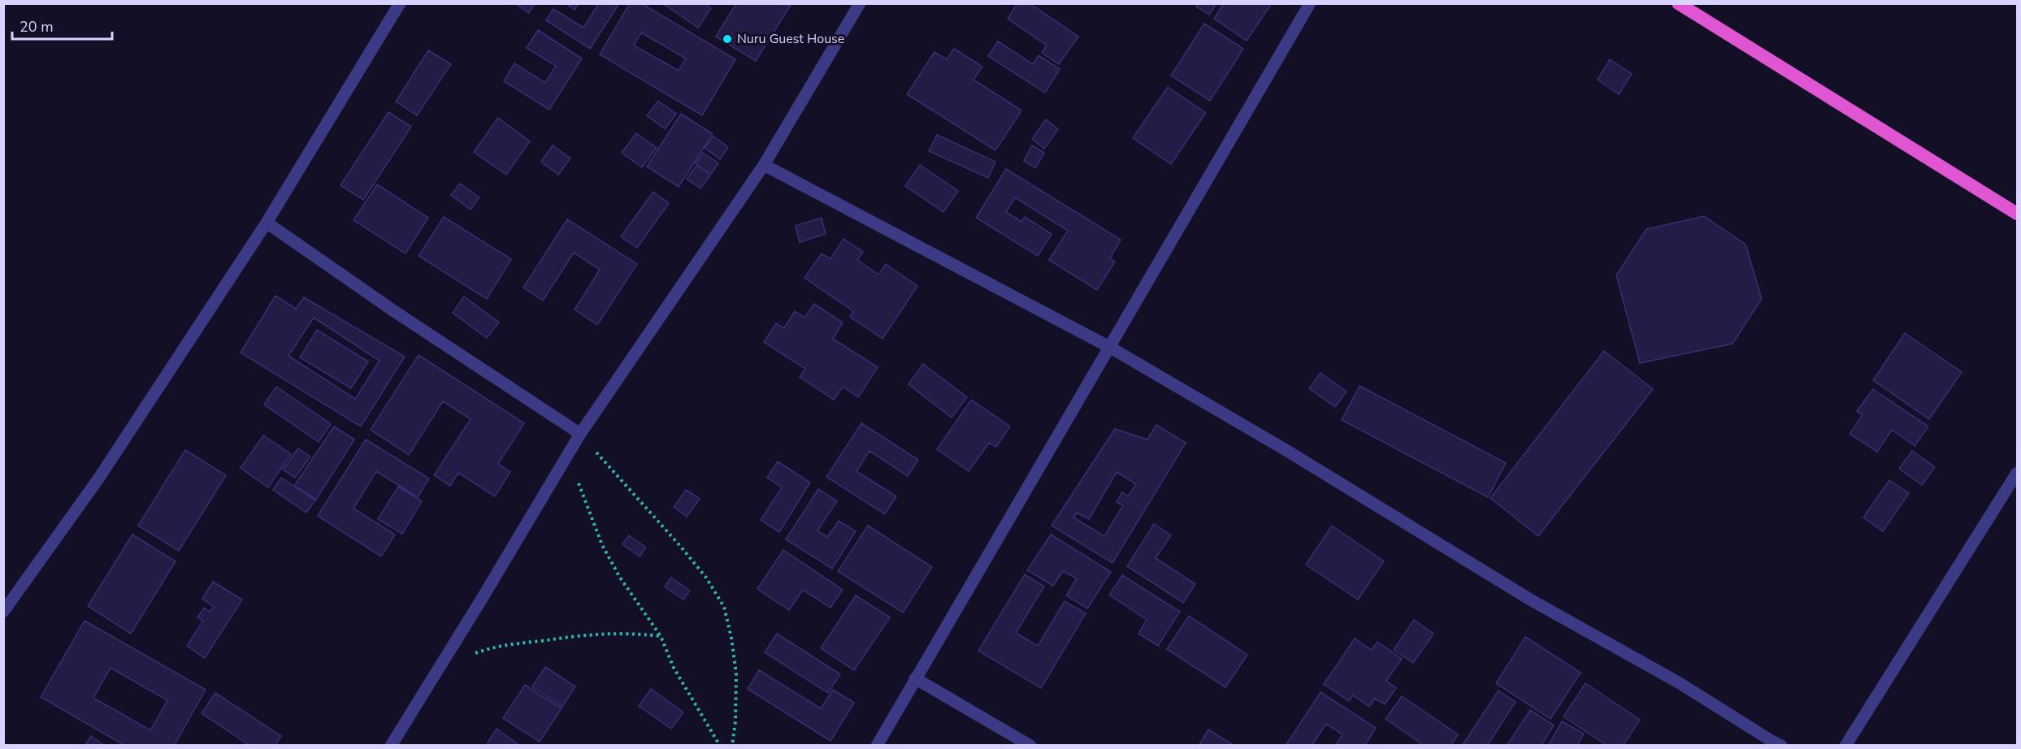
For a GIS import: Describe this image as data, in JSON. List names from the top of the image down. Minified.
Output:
{"places":["Nuru Guest House"],"scale_bar":"20 m"}
